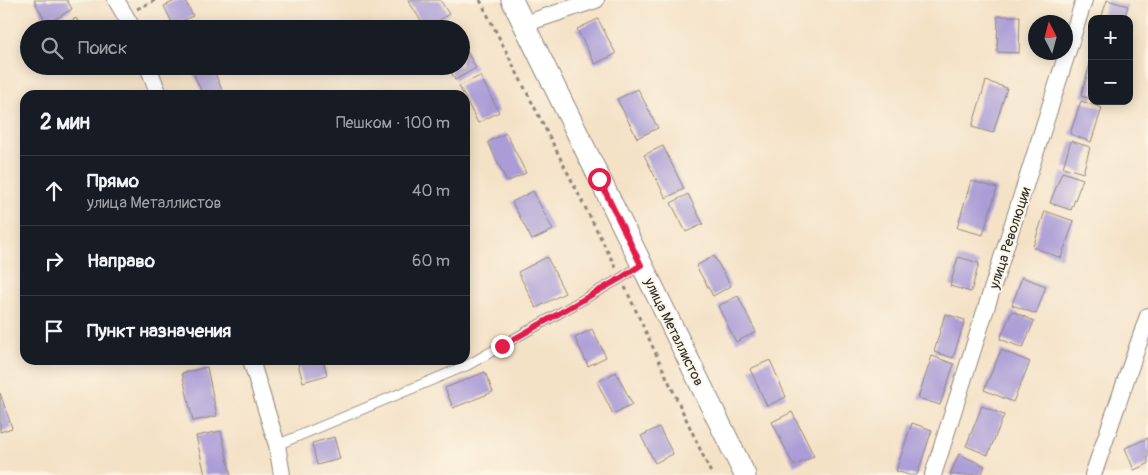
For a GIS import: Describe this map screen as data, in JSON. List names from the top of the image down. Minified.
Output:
{"streets":{"street":["улица Революции","улица Металлистов"]},"north":"top","page":{"map_buttons":["+","−"],"search":"Поиск","heading":["2 мин","Пешком · 100 m"],"list":[["Прямо","улица Металлистов","40 m"],["Направо","60 m"],"Пункт назначения"]}}
